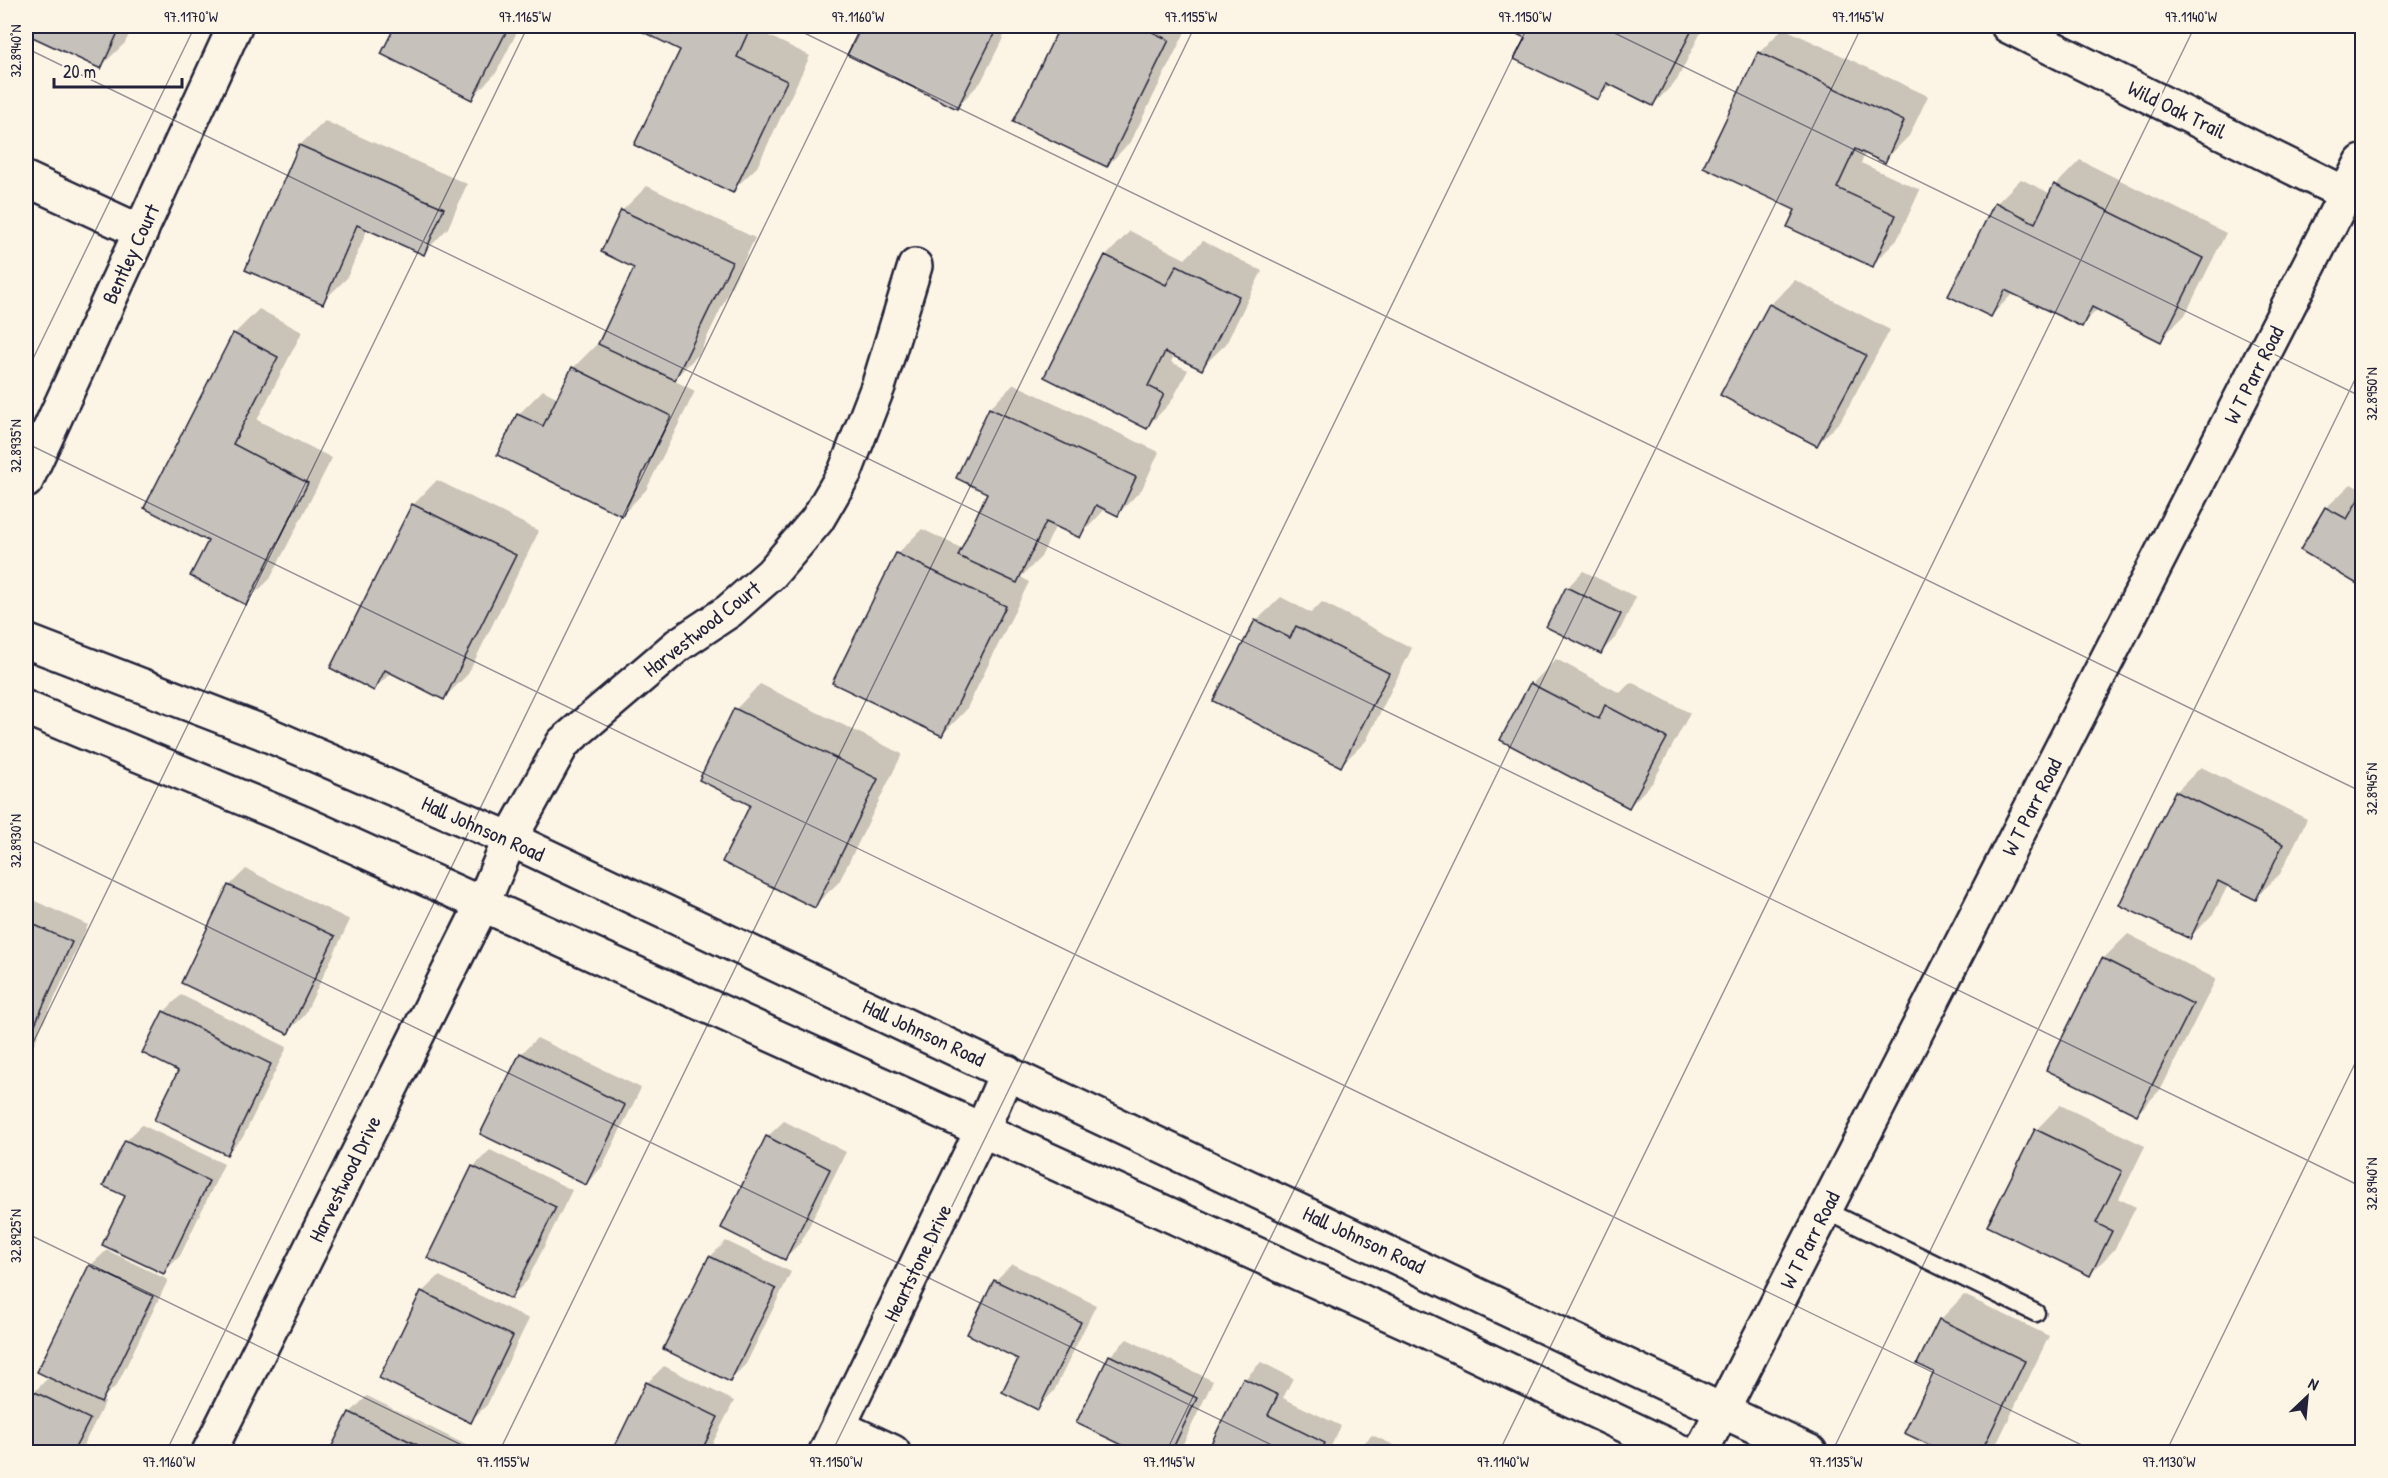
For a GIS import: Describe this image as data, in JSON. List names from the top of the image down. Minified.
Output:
{"streets":{"street":["Wild Oak Trail","Bentley Court","W T Parr Road","Harvestwood Court","Hall Johnson Road","Harvestwood Drive","Heartstone Drive"]},"crossings":[["Wild Oak Trail","W T Parr Road"],["W T Parr Road","Hall Johnson Road"],["Harvestwood Court","Hall Johnson Road"],["Harvestwood Court","Harvestwood Drive"],["Hall Johnson Road","Heartstone Drive"]],"scale_bar":"20 m","north":"top right","coordinates":["97.1170°W","97.1165°W","97.1160°W","97.1155°W","97.1150°W","97.1145°W","97.1140°W","32.8940°N","32.8950°N","32.8935°N","32.8945°N","32.8930°N","32.8925°N","97.1135°W","97.1130°W"]}
